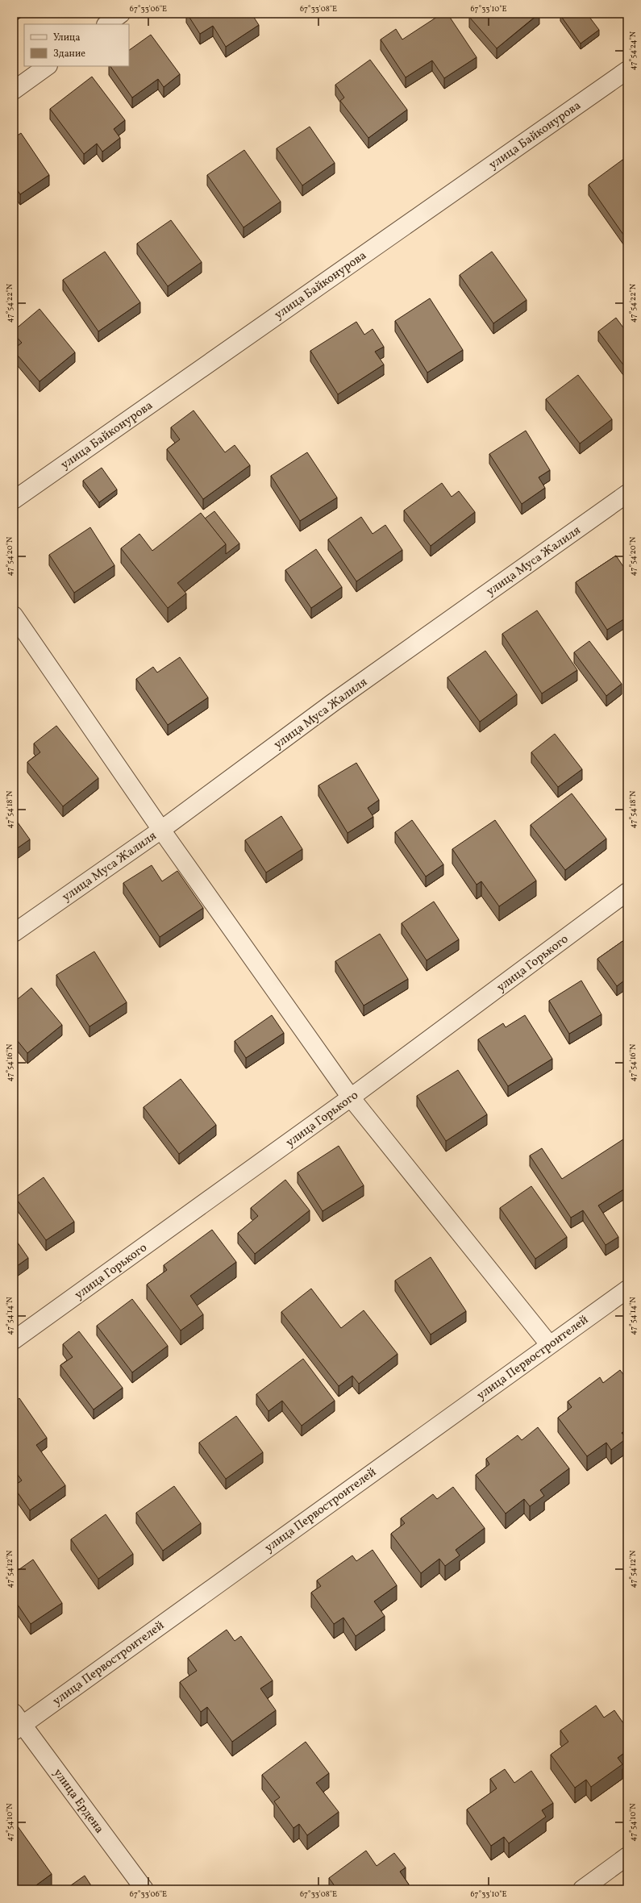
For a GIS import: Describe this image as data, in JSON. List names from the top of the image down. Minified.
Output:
{"streets":{"street":["улица Байконурова","улица Муса Жалиля","улица Горького","улица Первостроителей","улица Ердена"]},"crossings":[["улица Первостроителей","улица Ердена"]],"legend":["Улица","Здание"],"coordinates":["67°33'06\"E","67°33'08\"E","67°33'10\"E","47°54'24\"N","47°54'22\"N","47°54'20\"N","47°54'18\"N","47°54'16\"N","47°54'14\"N","47°54'12\"N","47°54'10\"N"]}
